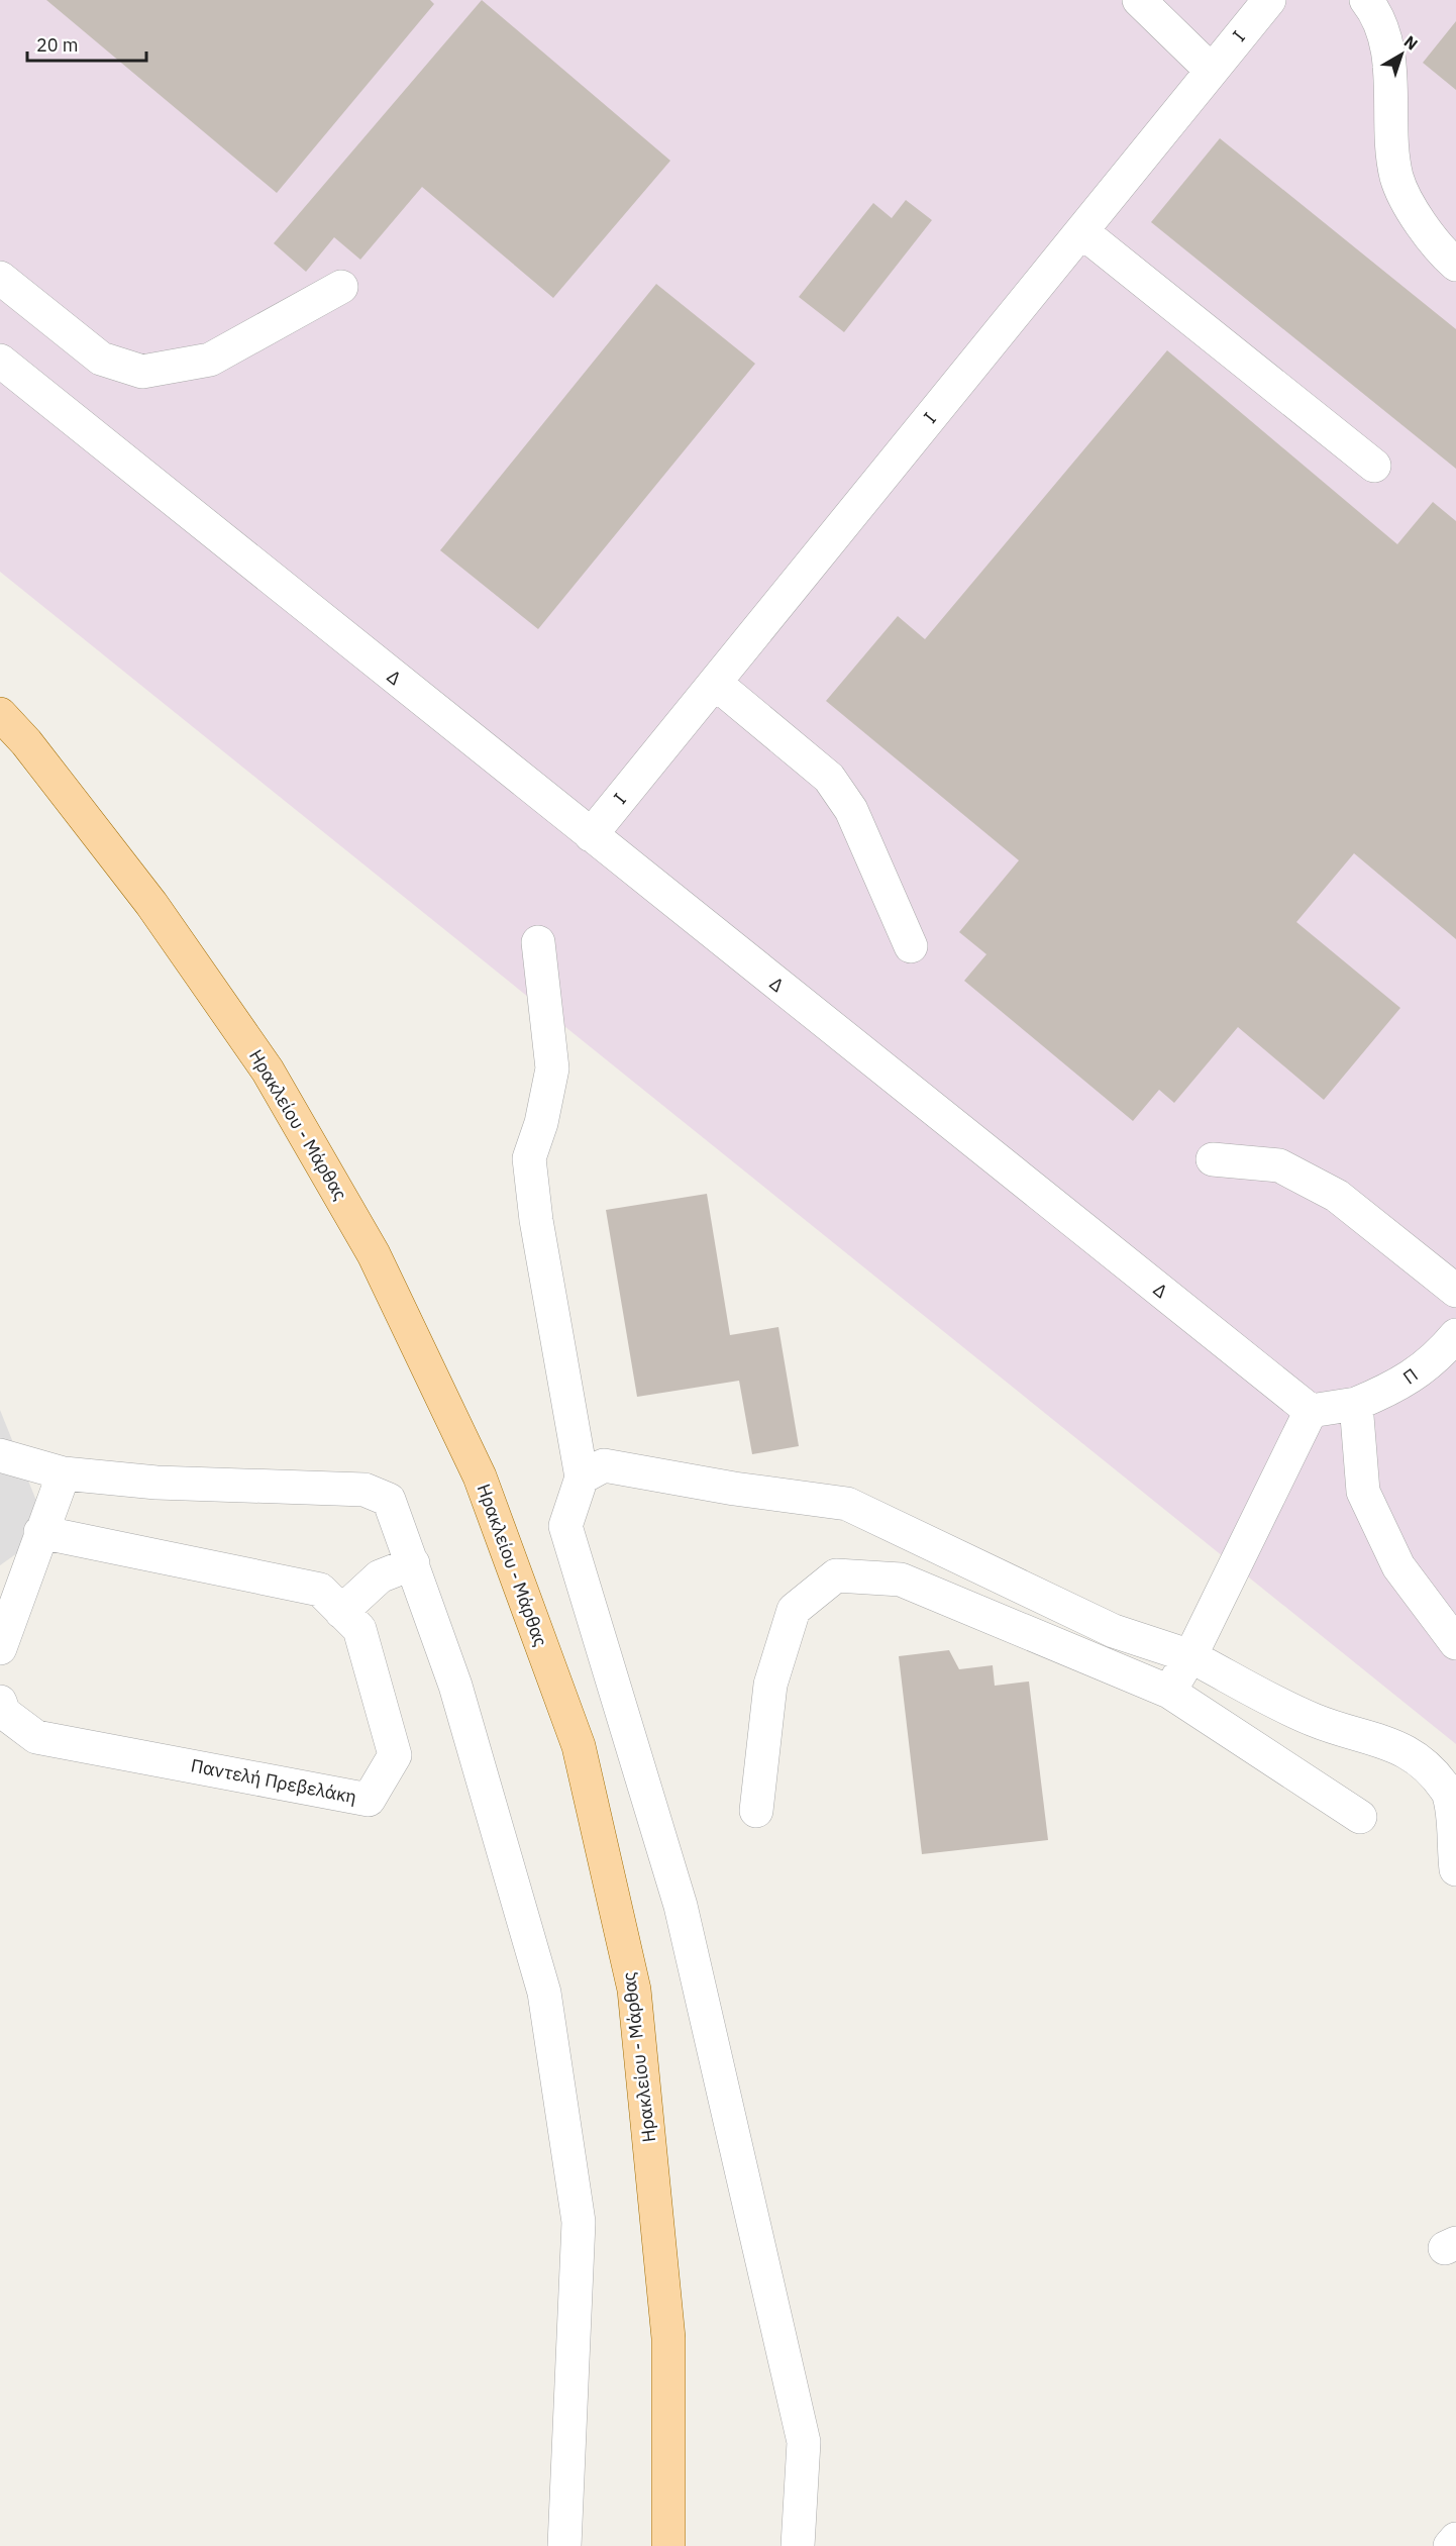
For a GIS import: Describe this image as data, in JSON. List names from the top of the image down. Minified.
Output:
{"streets":{"main road":["Ηρακλείου - Μάρθας"],"street":["Ι","Δ","Π","Παντελή Πρεβελάκη"]},"crossings":[["Ι","Δ"]],"scale_bar":"20 m","north":"top right"}
